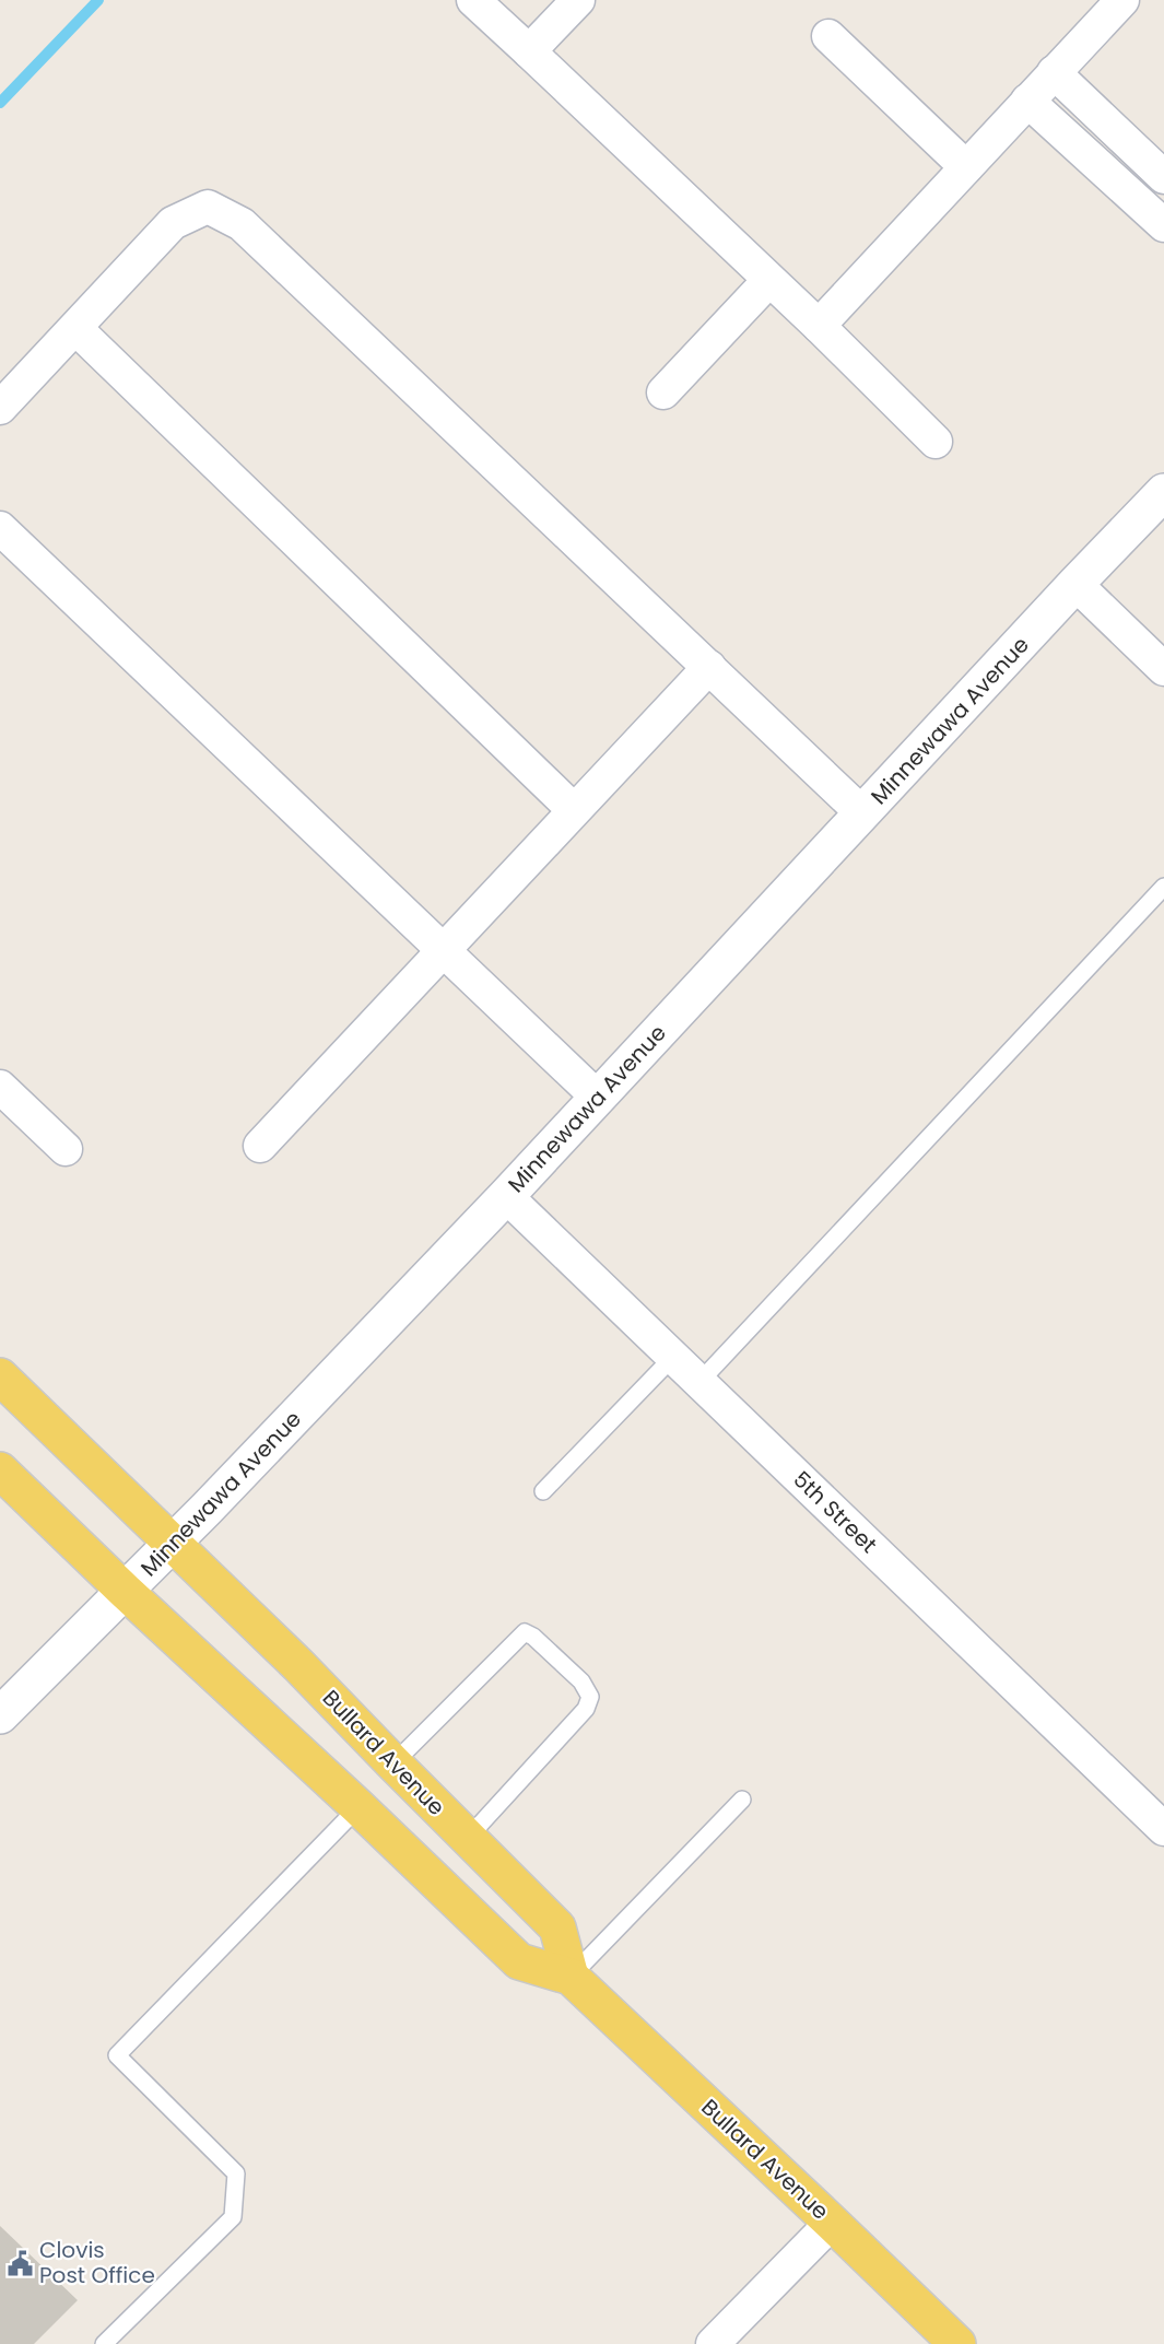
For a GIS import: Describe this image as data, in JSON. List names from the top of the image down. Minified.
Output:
{"streets":{"main road":["Bullard Avenue"],"street":["Minnewawa Avenue","5th Street"]},"crossings":[["Minnewawa Avenue","5th Street"],["Minnewawa Avenue","Bullard Avenue"]],"places":{"public building":["Clovis Post Office"]}}
